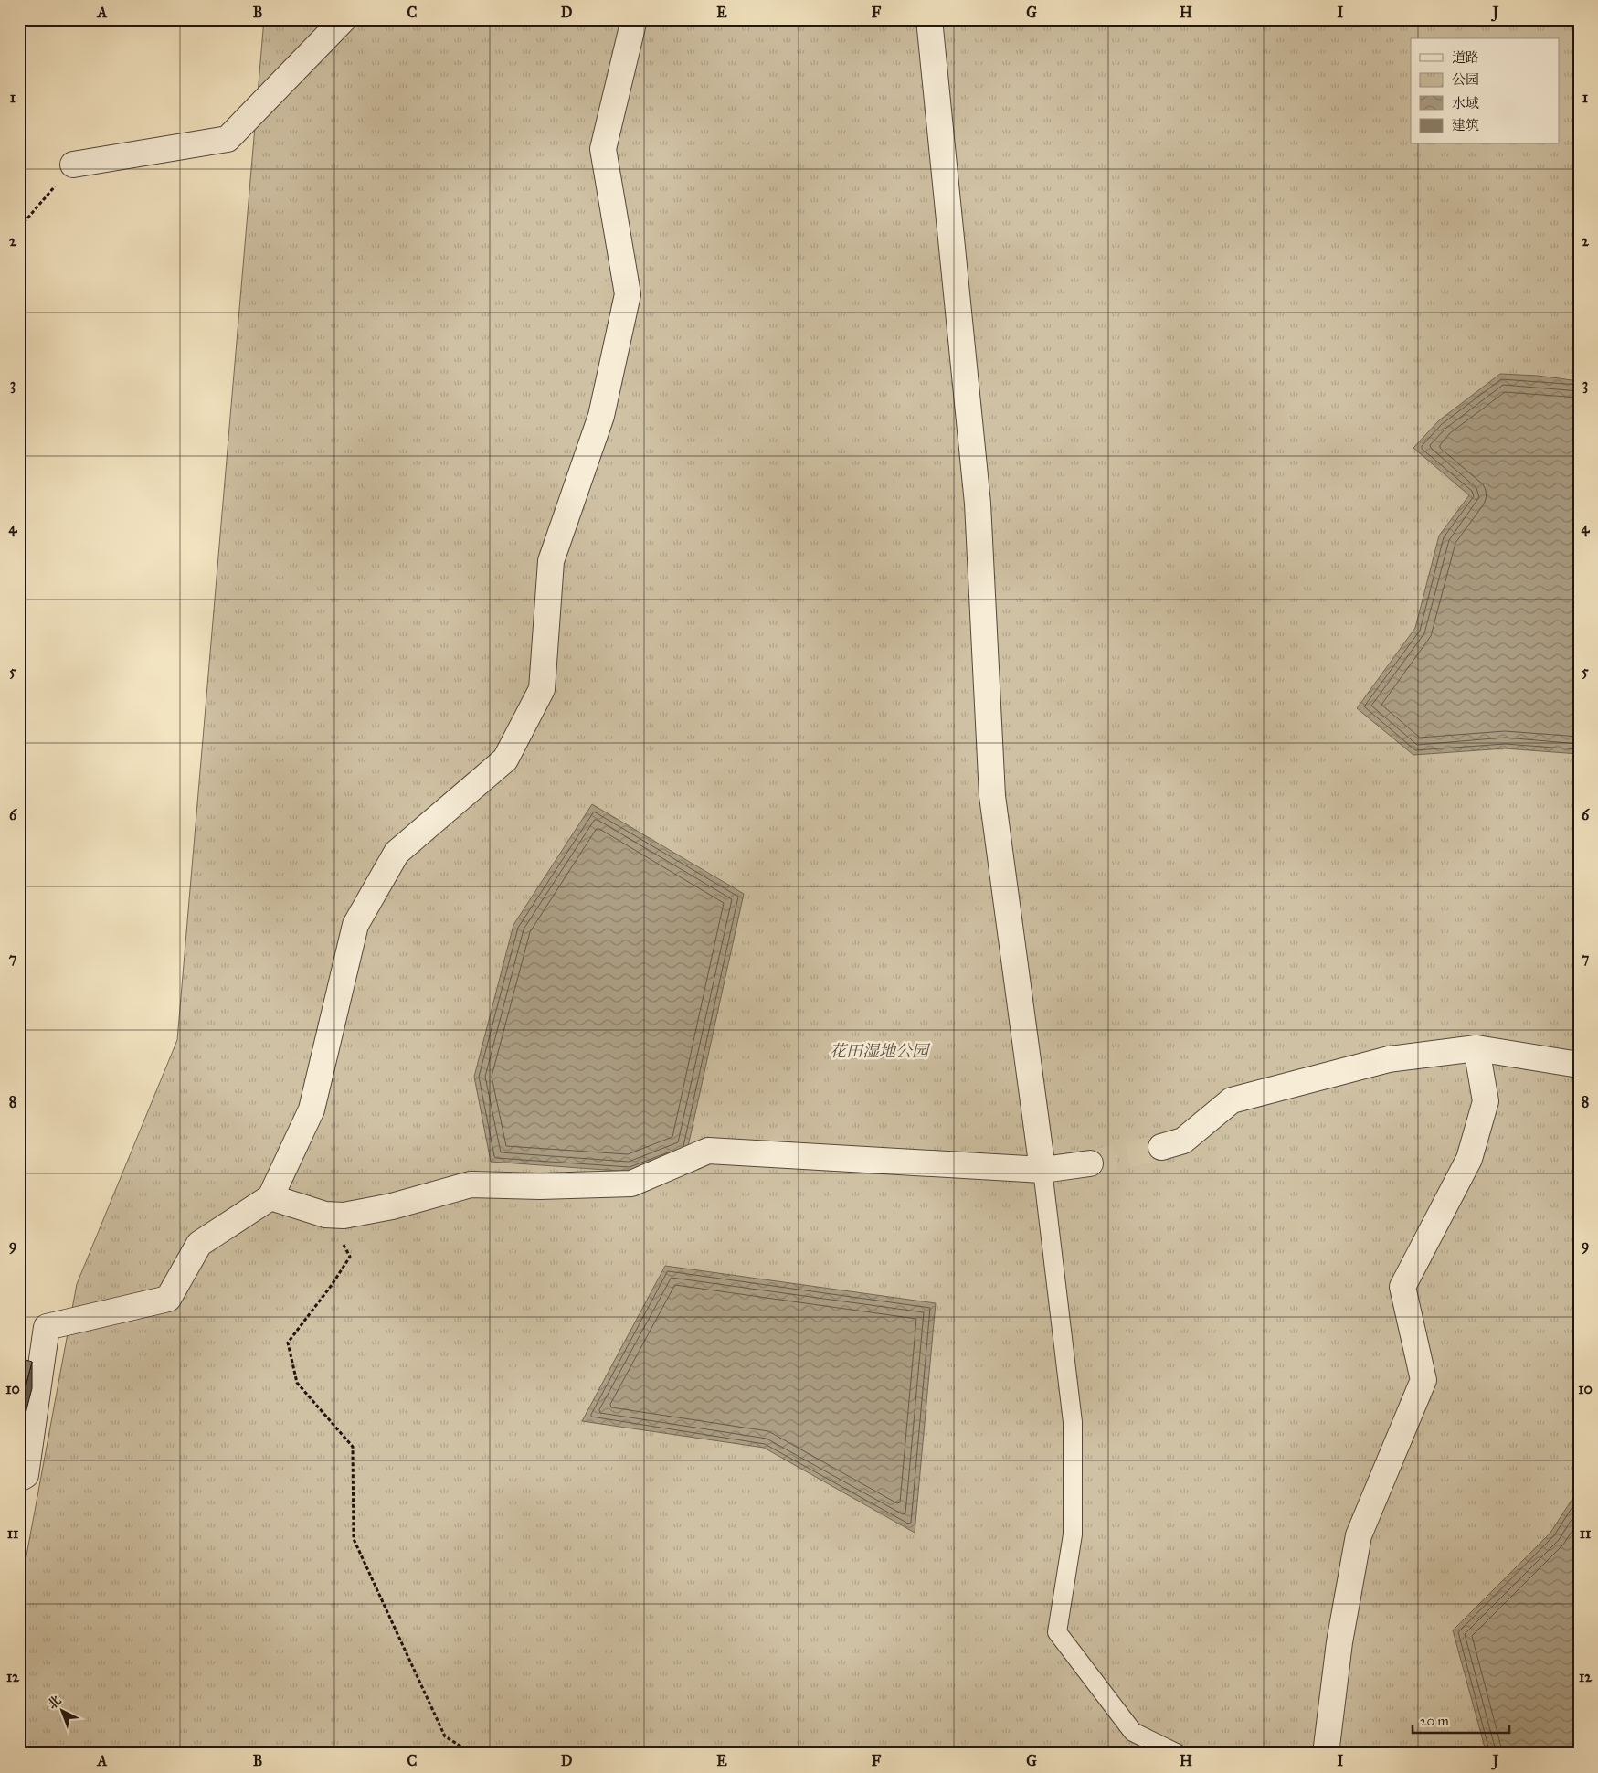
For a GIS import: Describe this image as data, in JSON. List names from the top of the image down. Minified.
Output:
{"parks":["花田湿地公园"],"legend":["道路","公园","水域","建筑"],"scale_bar":"20 m","north":"top left","grid":{"columns":["A","B","C","D","E","F","G","H","I","J"],"rows":["1","2","3","4","5","6","7","8","9","10","11","12"]}}
